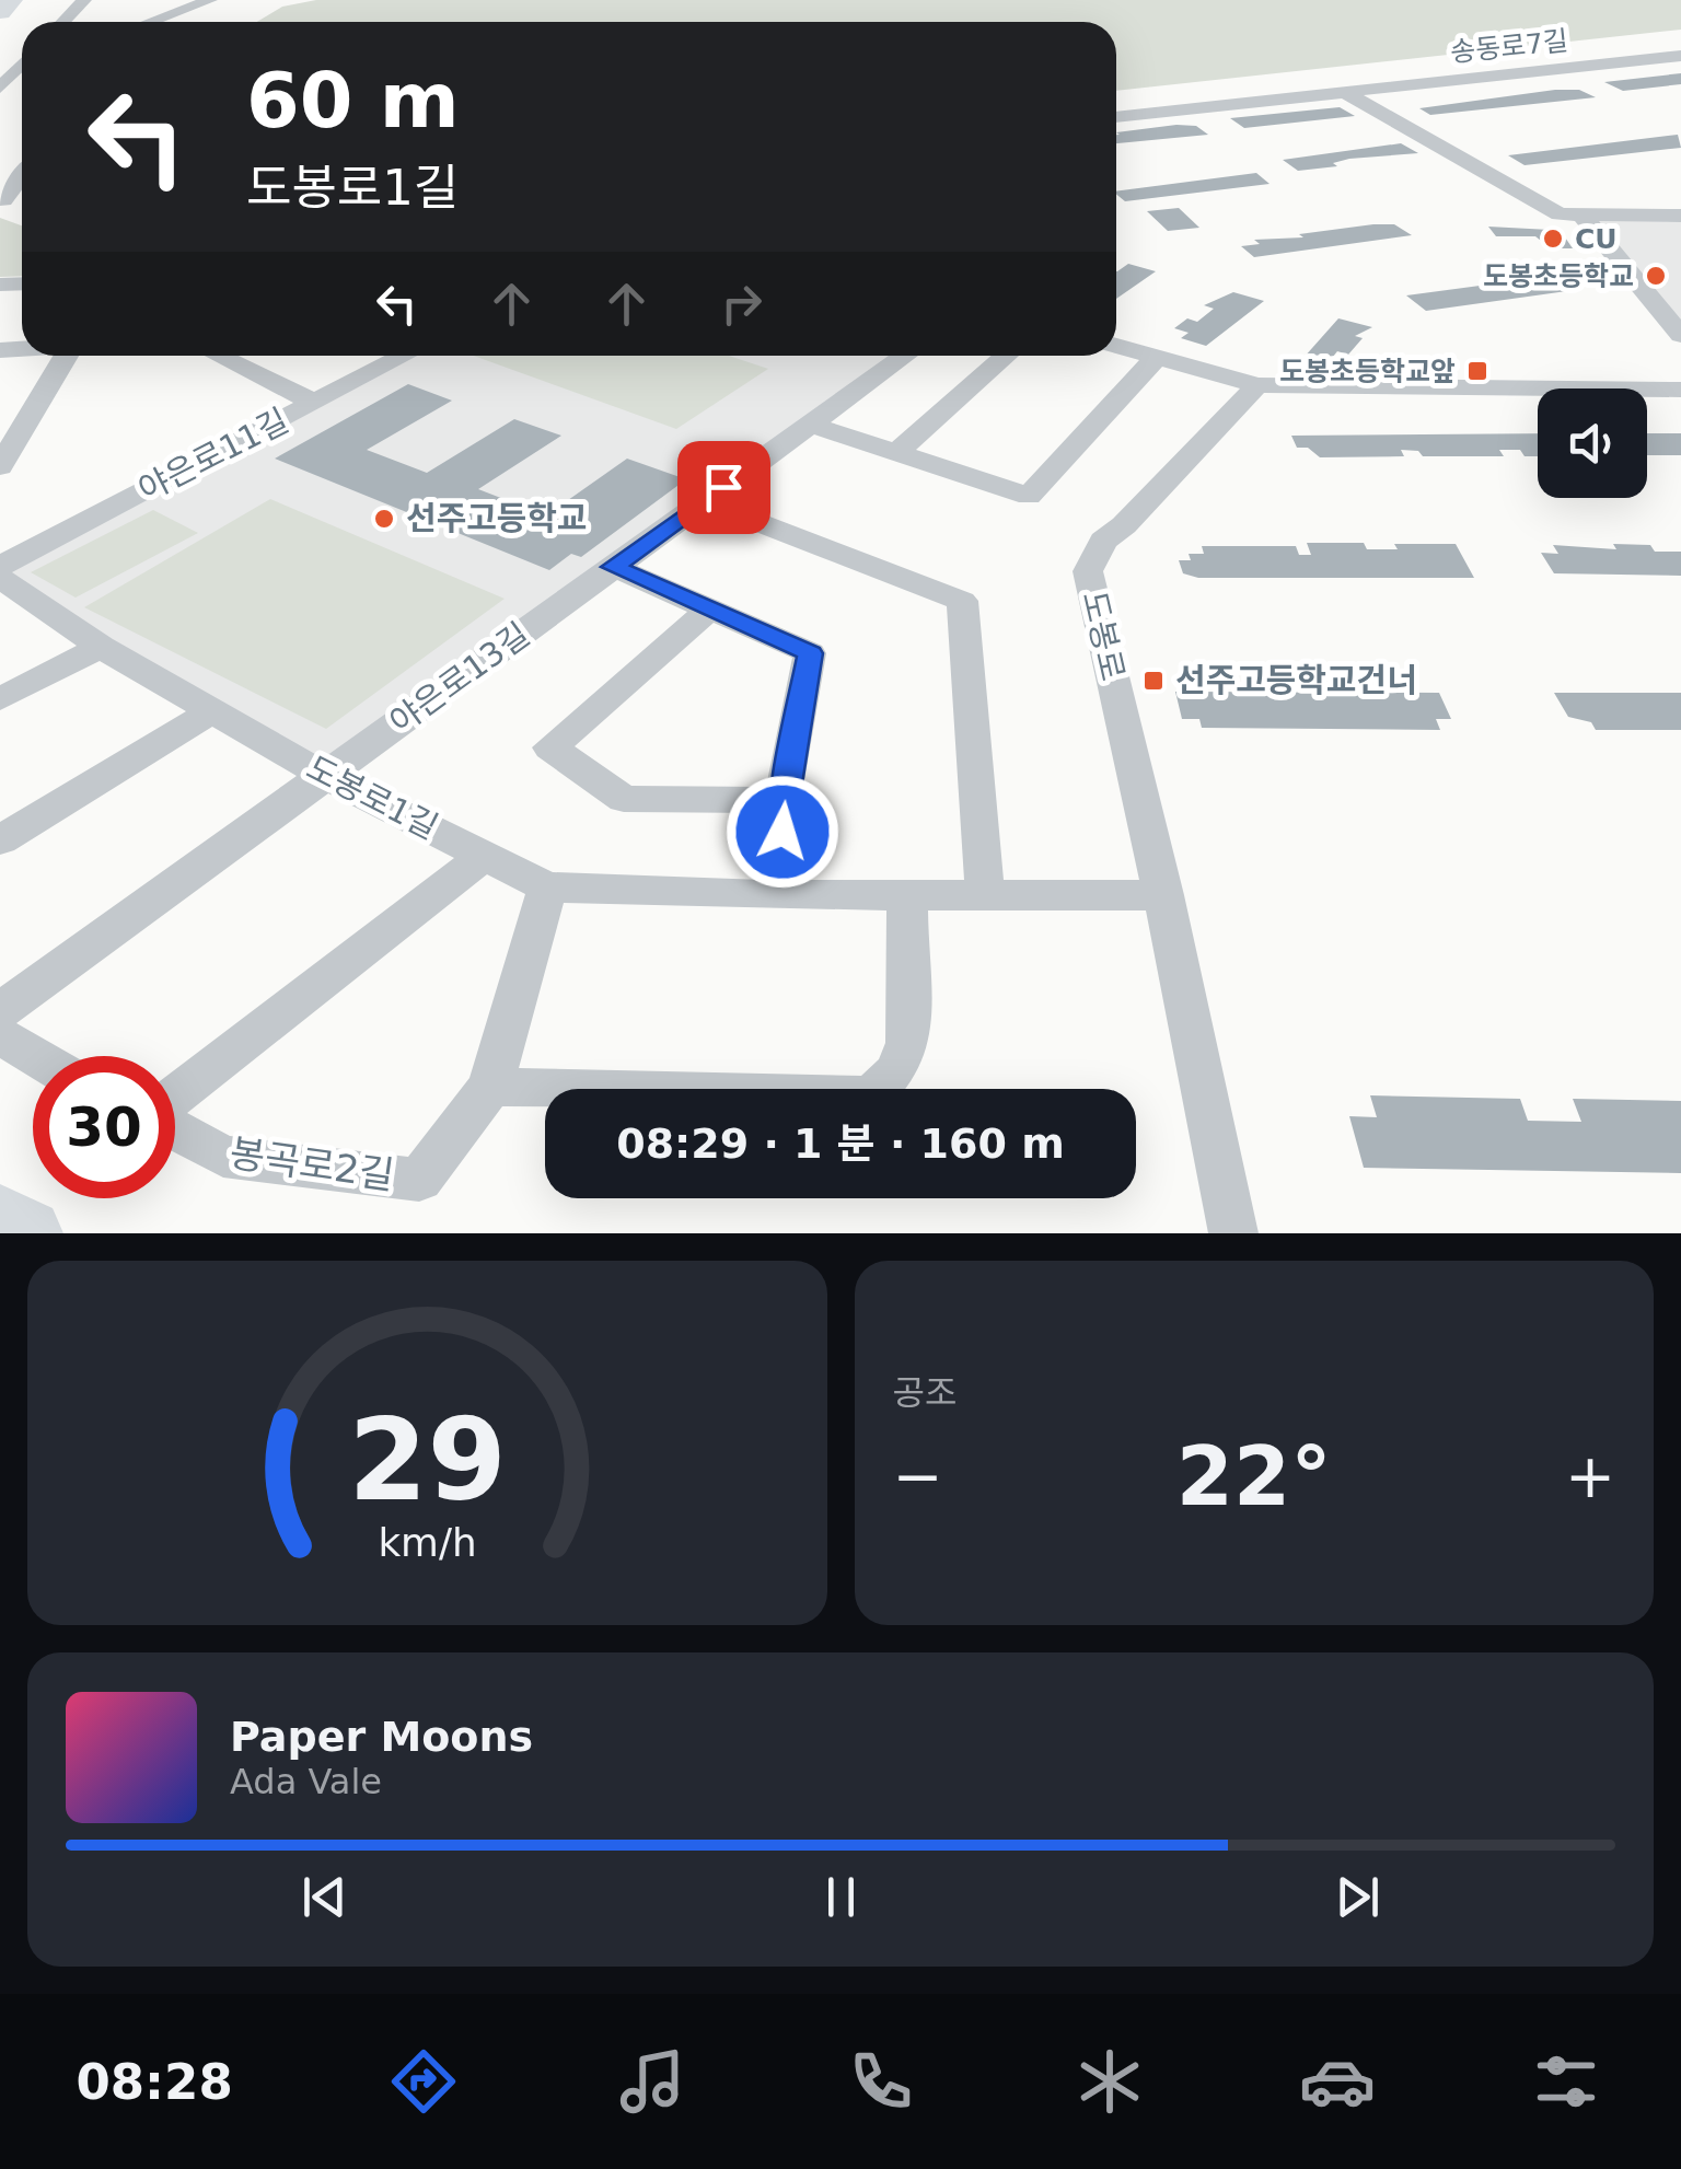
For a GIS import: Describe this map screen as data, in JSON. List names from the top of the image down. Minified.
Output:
{"streets":{"street":["송동로7길","야은로11길","도봉로","야은로13길","도봉로1길","봉곡로2길"]},"crossings":[["도봉로","도봉로1길"],["야은로13길","도봉로1길"],["도봉로1길","봉곡로2길"]],"places":{"other":["CU","도봉초등학교","선주고등학교"],"transit":["도봉초등학교앞","선주고등학교건너"]},"page":{"turn":["60 m","도봉로1길"],"limit":"30","trip":"08:29 · 1 분 · 160 m","tile":"공조","heat":["−","22°","+"],"song":["Paper Moons","Ada Vale"],"tabs":"08:28","gauge":["29","km/h"]}}
